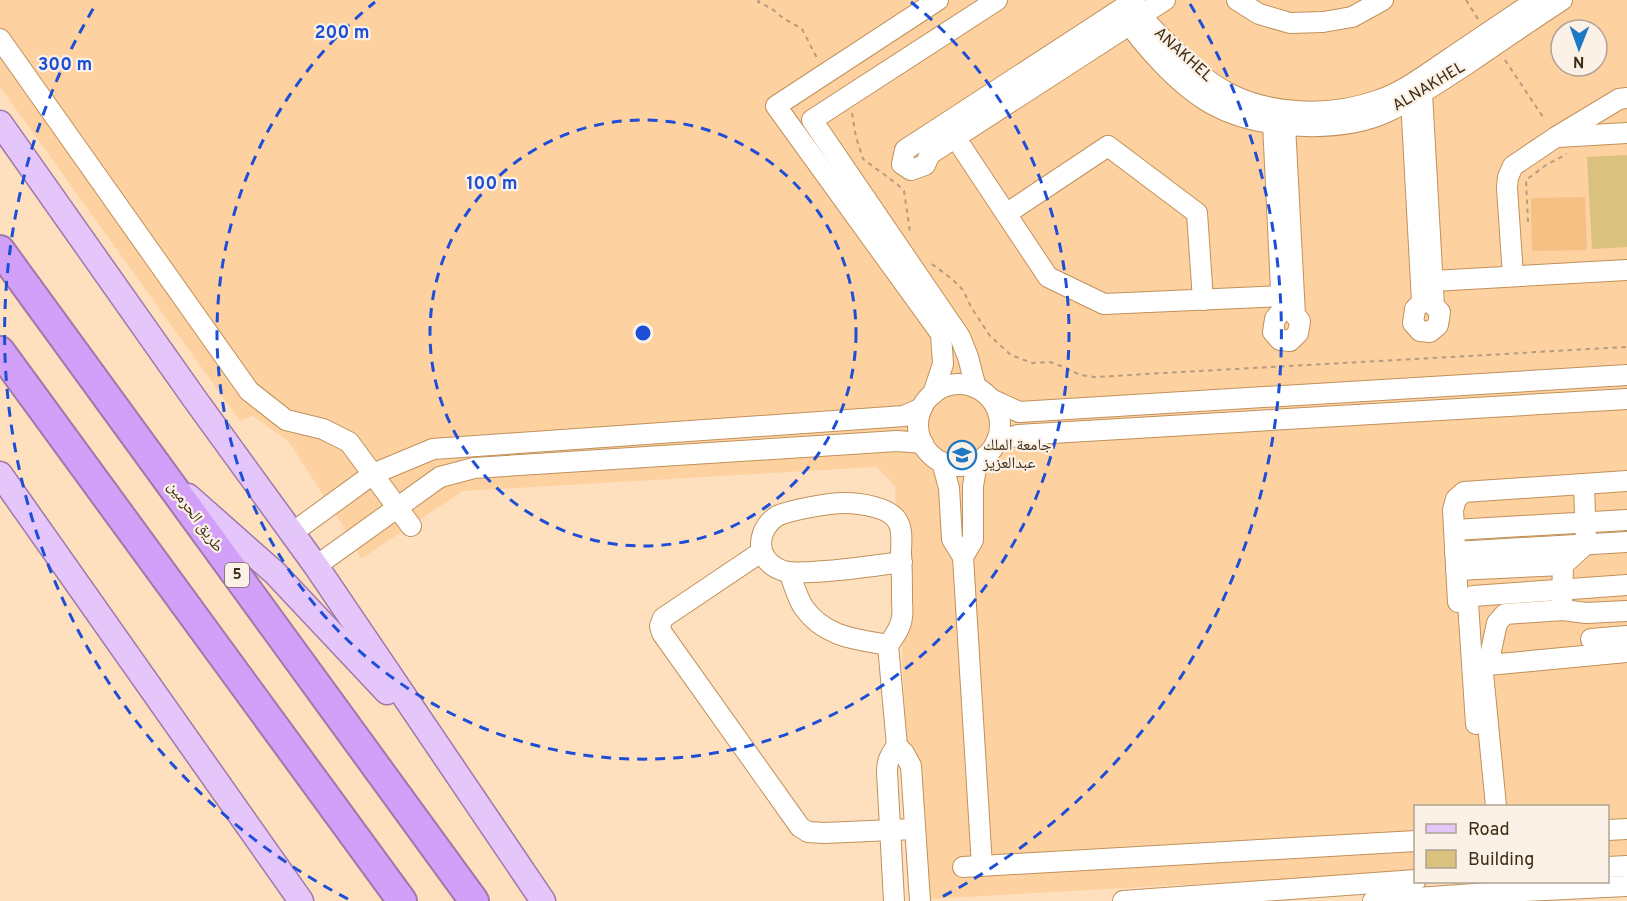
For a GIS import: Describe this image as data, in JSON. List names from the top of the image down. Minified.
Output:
{"streets":{"highway":["طريق الحرمين","5"],"street":["ANAKHEL","ALNAKHEL"]},"crossings":[["ANAKHEL","ALNAKHEL"]],"places":{"school or university":["جامعة الملك عبدالعزيز"]},"legend":["Road","Building"],"north":"bottom","rings":["200 m","300 m","100 m"]}
